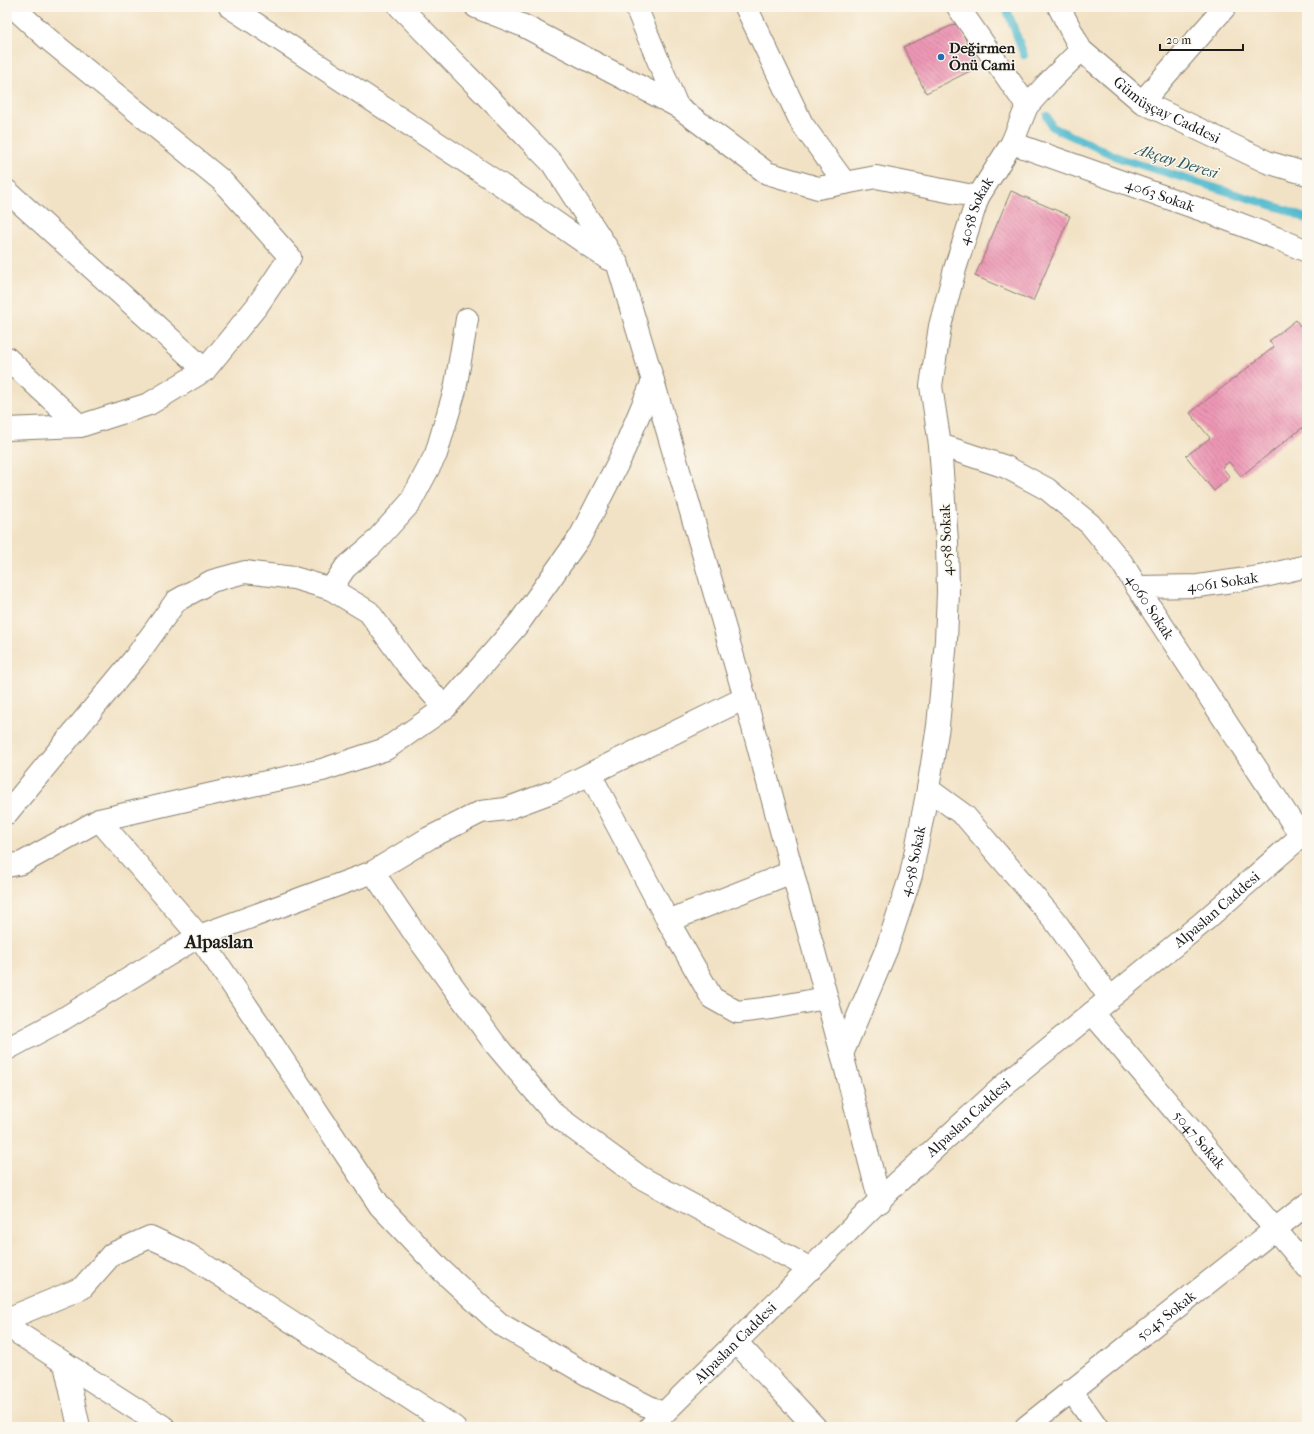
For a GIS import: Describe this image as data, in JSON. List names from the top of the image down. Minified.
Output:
{"streets":{"street":["Gümüşçay Caddesi","4063 Sokak","4058 Sokak","4061 Sokak","4060 Sokak","Alpaslan Caddesi","5047 Sokak","5045 Sokak"]},"crossings":[["Gümüşçay Caddesi","4058 Sokak"],["4063 Sokak","4058 Sokak"],["4058 Sokak","4060 Sokak"],["4061 Sokak","4060 Sokak"],["4060 Sokak","Alpaslan Caddesi"],["Alpaslan Caddesi","5047 Sokak"],["5047 Sokak","5045 Sokak"]],"districts":["Alpaslan"],"water":["Akçay Deresi"],"places":["Değirmen Önü Cami"],"scale_bar":"20 m"}
